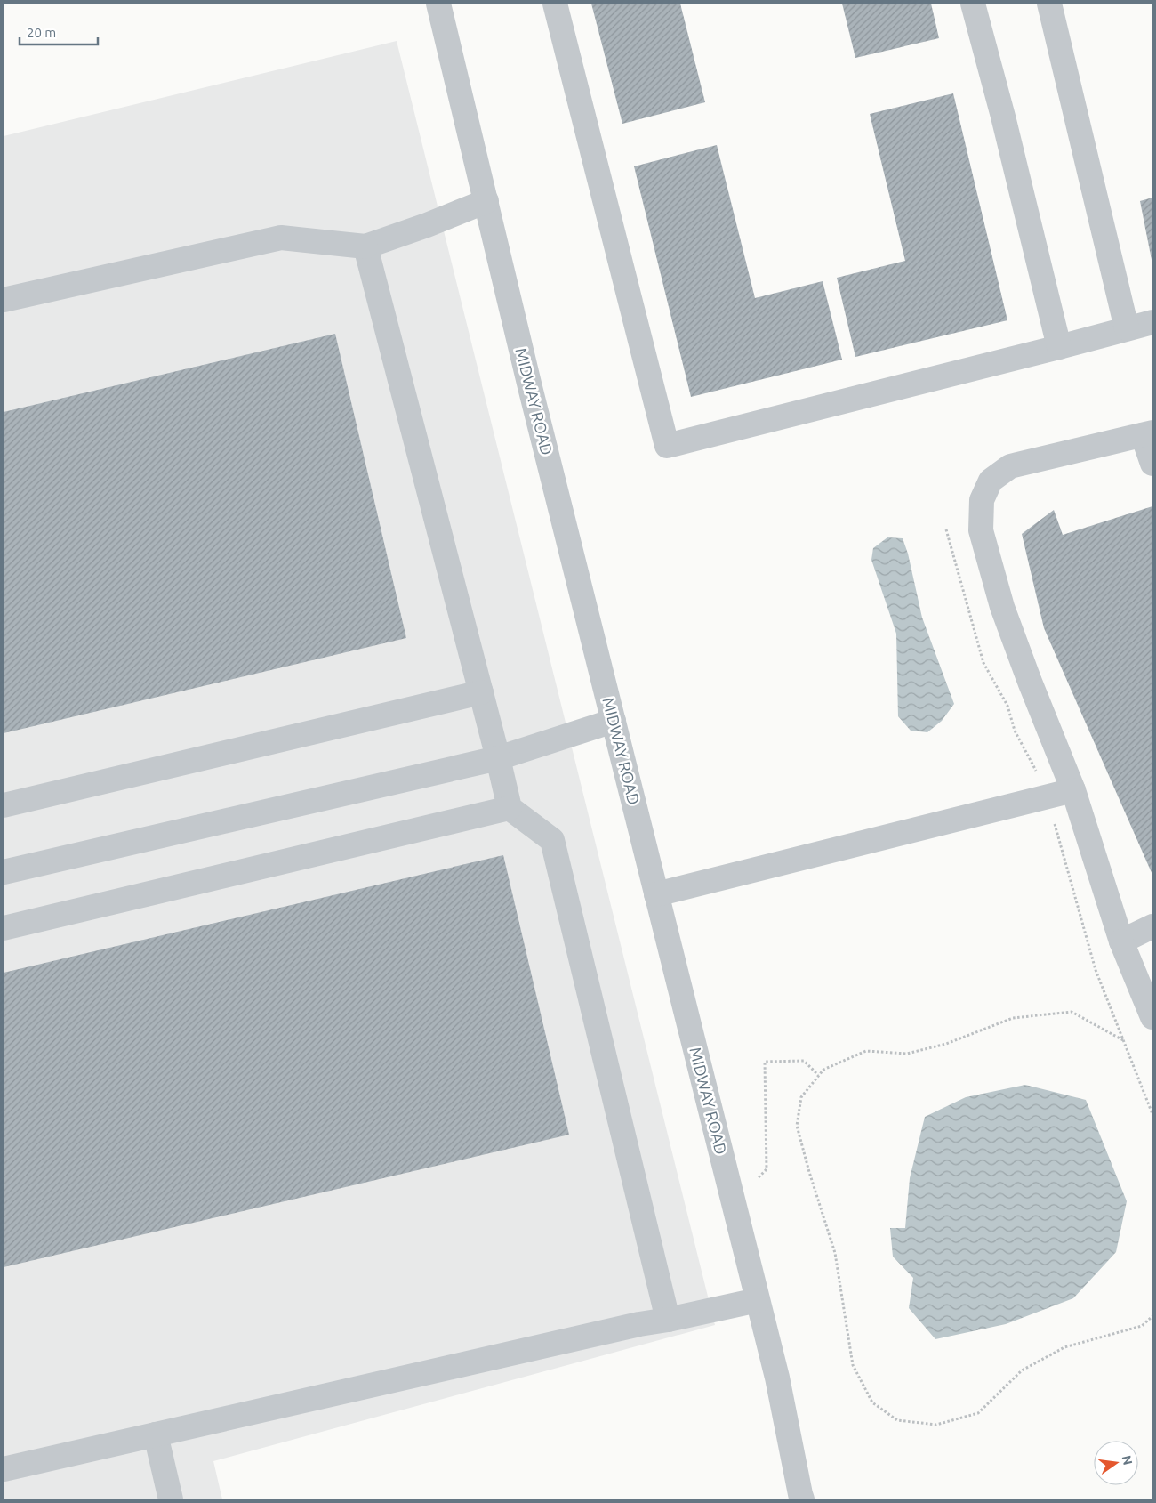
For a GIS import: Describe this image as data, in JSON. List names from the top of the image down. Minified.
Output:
{"streets":{"street":["MIDWAY ROAD"]},"scale_bar":"20 m","north":"right"}
